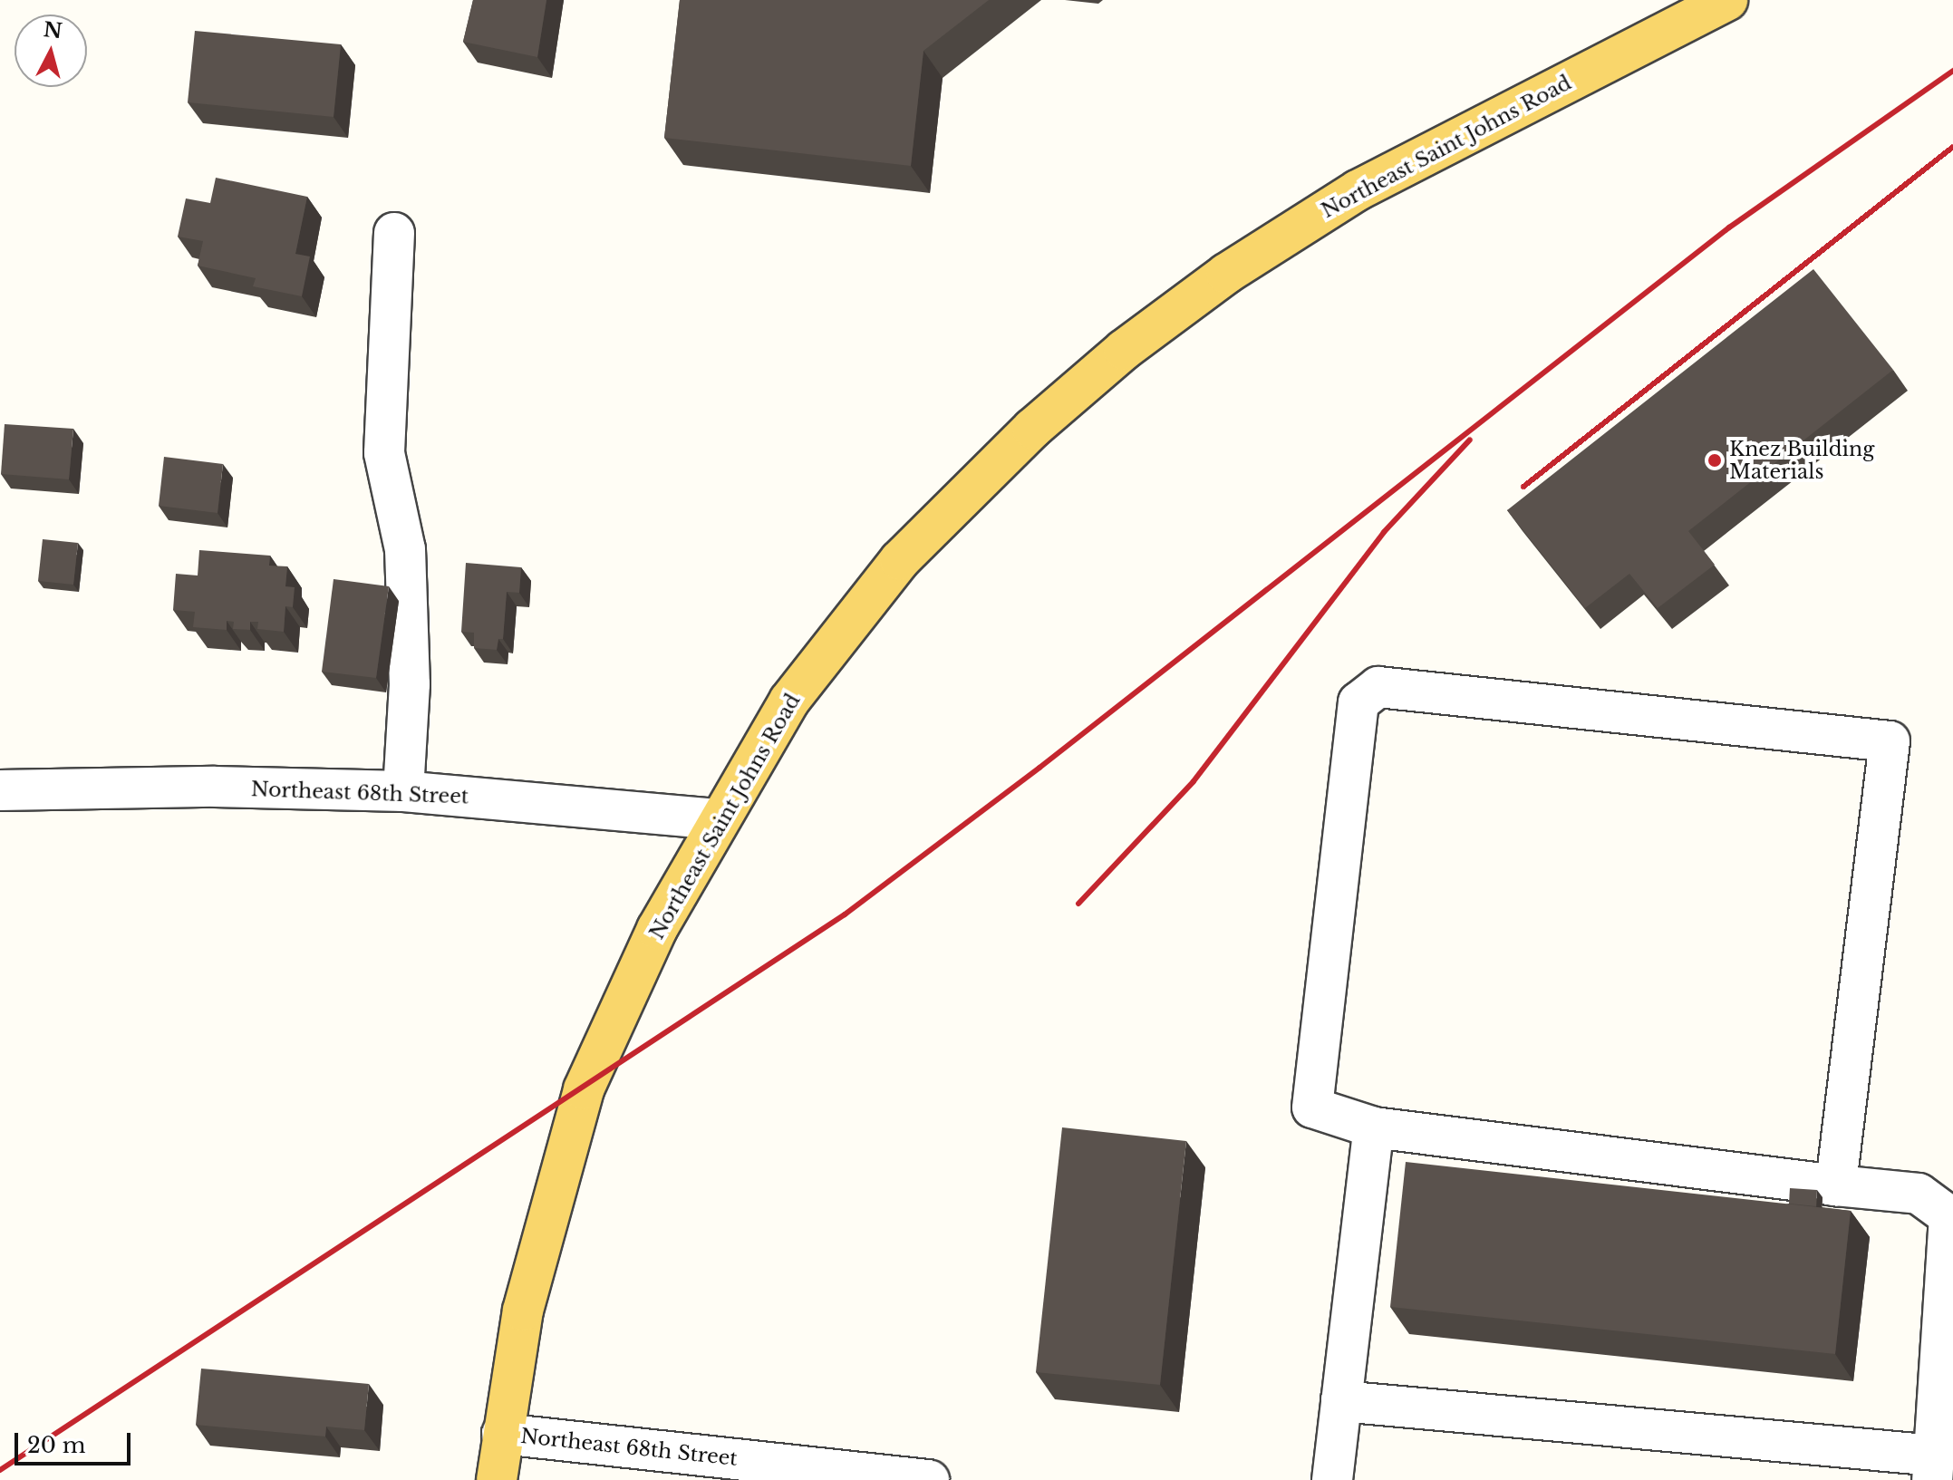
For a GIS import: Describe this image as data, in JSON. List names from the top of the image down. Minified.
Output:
{"streets":{"main road":["Northeast Saint Johns Road"],"street":["Northeast 68th Street"]},"crossings":[["Northeast Saint Johns Road","Northeast 68th Street"]],"places":["Knez Building Materials"],"scale_bar":"20 m","north":"top"}
